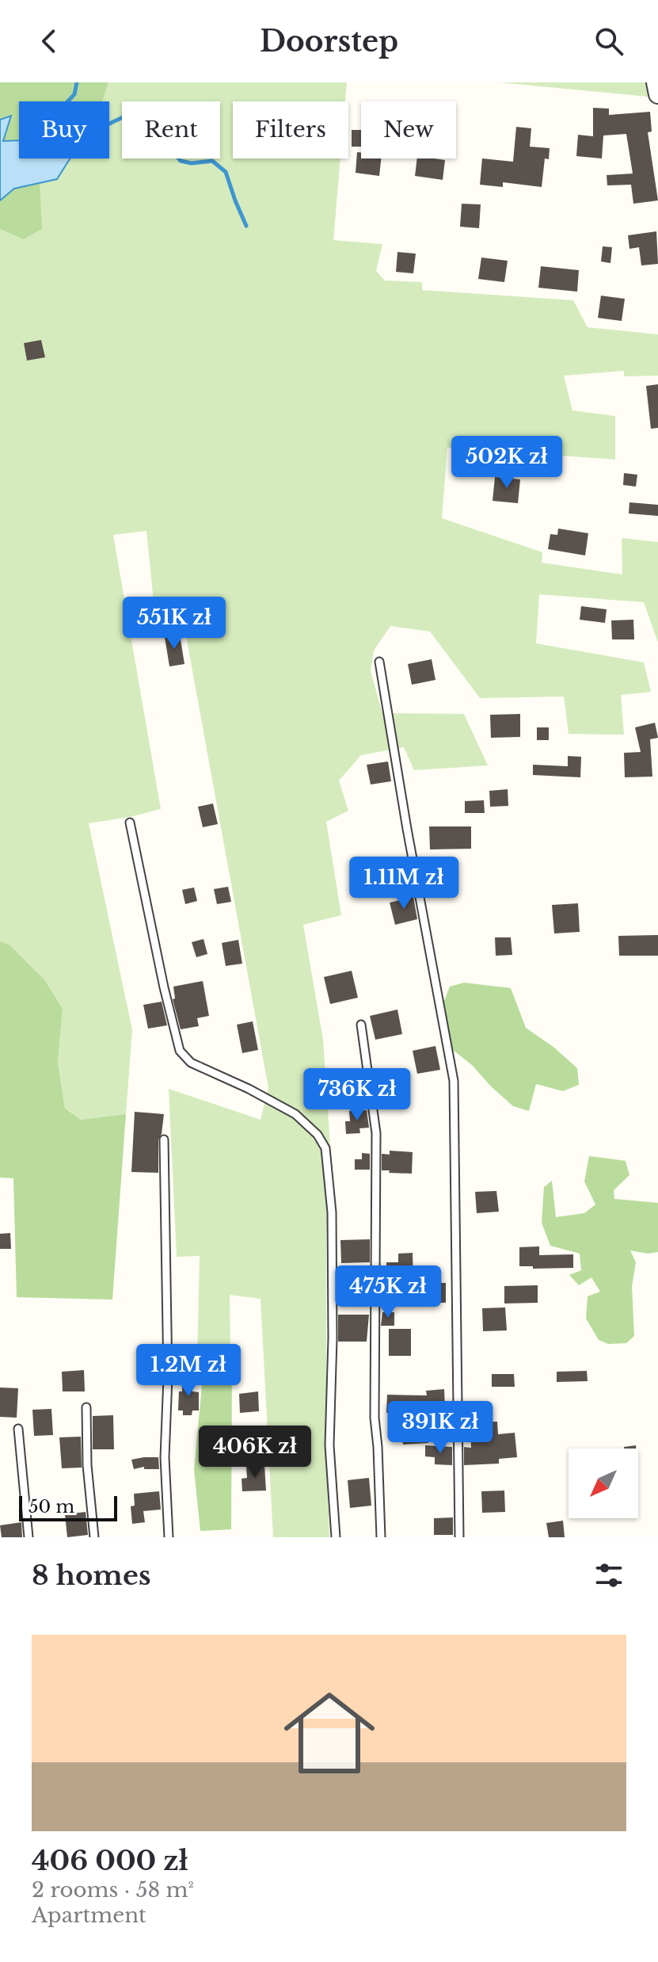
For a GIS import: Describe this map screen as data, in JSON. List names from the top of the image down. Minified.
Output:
{"scale_bar":"50 m","north":"bottom left","page":{"header":"Doorstep","chip":["Buy","Rent","Filters","New"],"price":["502K zł","551K zł","1.11M zł","736K zł","475K zł","1.2M zł","391K zł","406K zł"],"scale":"50 m","heading":"8 homes","list":[{"name":"406 000 zł","note":"2 rooms · 58 m² · Apartment"}]}}
